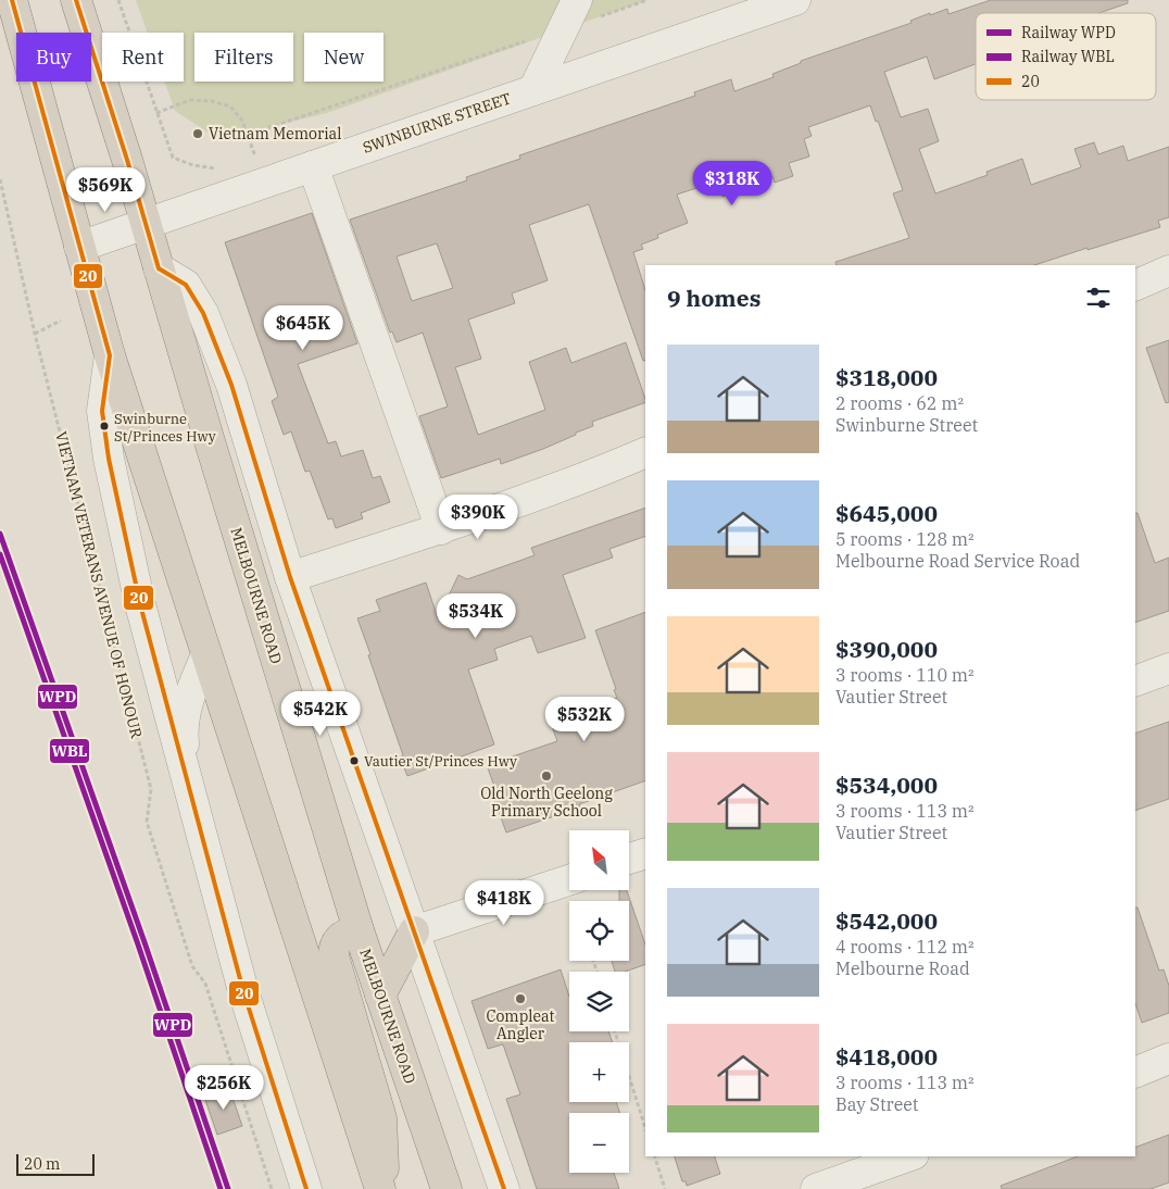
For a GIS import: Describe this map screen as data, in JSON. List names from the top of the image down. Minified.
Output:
{"streets":{"highway":["MELBOURNE ROAD"],"street":["SWINBURNE STREET"],"path":["VIETNAM VETERANS AVENUE OF HONOUR"]},"crossings":[["SWINBURNE STREET","MELBOURNE ROAD"]],"places":["Vietnam Memorial","Swinburne St/Princes Hwy","Vautier St/Princes Hwy","Old North Geelong Primary School","Compleat Angler"],"lines":["transit line 20","rail line WPD","rail line WBL"],"legend":["Railway WPD","Railway WBL","20"],"scale_bar":"20 m","north":"top left","page":{"chip":["Buy","Rent","Filters","New"],"price":["$318K","$569K","$645K","$390K","$534K","$542K","$532K","$418K","$256K"],"heading":"9 homes","list":[{"name":"$318,000","note":"2 rooms · 62 m² · Swinburne Street"},{"name":"$645,000","note":"5 rooms · 128 m² · Melbourne Road Service Road"},{"name":"$390,000","note":"3 rooms · 110 m² · Vautier Street"},{"name":"$534,000","note":"3 rooms · 113 m² · Vautier Street"},{"name":"$542,000","note":"4 rooms · 112 m² · Melbourne Road"},{"name":"$418,000","note":"3 rooms · 113 m² · Bay Street"}],"map_buttons":["+","−"],"scale":"20 m"}}
